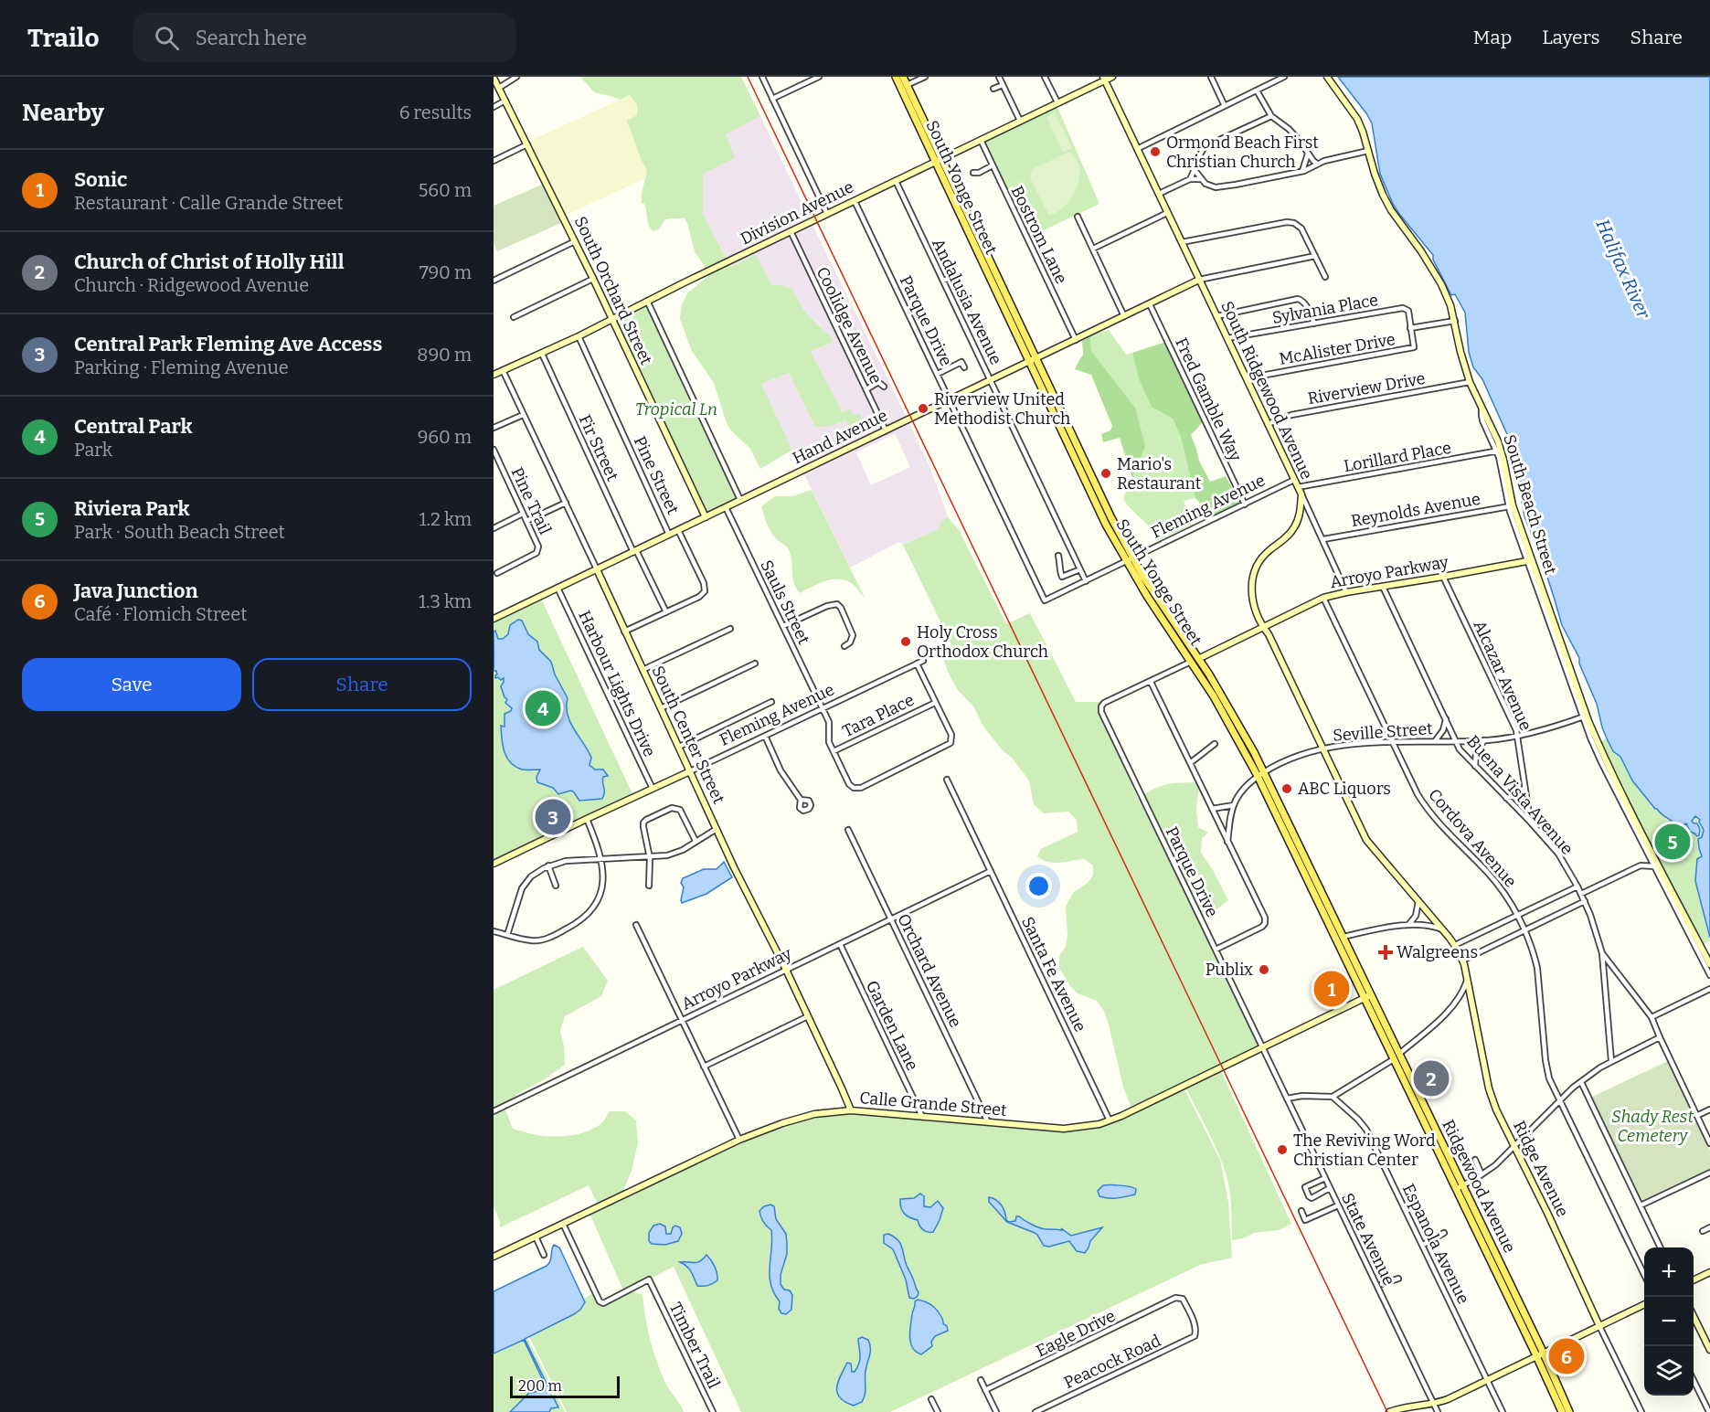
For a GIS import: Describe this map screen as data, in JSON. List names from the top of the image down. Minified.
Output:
{"streets":{"main road":["South Yonge Street","Ridgewood Avenue"],"street":["Division Avenue","Bostrom Lane","South Orchard Street","Andalusia Avenue","Sylvania Place","Parque Drive","Coolidge Avenue","McAlister Drive","Riverview Drive","South Ridgewood Avenue","Fred Gamble Way","Hand Avenue","Fir Street","Lorillard Place","Pine Street","Pine Trail","South Beach Street","Fleming Avenue","Reynolds Avenue","Arroyo Parkway","Sauls Street","Alcazar Avenue","Harbour Lights Drive","Tara Place","Seville Street","South Center Street","Buena Vista Avenue","Cordova Avenue","Orchard Avenue","Santa Fe Avenue","Garden Lane","Calle Grande Street","Ridge Avenue","State Avenue","Espanola Avenue","Eagle Drive","Timber Trail","Peacock Road"]},"crossings":[["South Yonge Street","Division Avenue"],["South Yonge Street","Hand Avenue"],["South Yonge Street","Fleming Avenue"],["South Yonge Street","Arroyo Parkway"],["South Yonge Street","Seville Street"],["South Yonge Street","Ridgewood Avenue"],["Division Avenue","Bostrom Lane"],["Division Avenue","South Orchard Street"],["Division Avenue","Andalusia Avenue"],["Division Avenue","Parque Drive"],["Division Avenue","Coolidge Avenue"],["Division Avenue","South Ridgewood Avenue"],["Division Avenue","Fir Street"],["Division Avenue","Pine Street"],["Division Avenue","South Center Street"],["Bostrom Lane","Hand Avenue"],["South Orchard Street","Hand Avenue"],["Andalusia Avenue","Hand Avenue"],["Andalusia Avenue","Fleming Avenue"],["Sylvania Place","McAlister Drive"],["Sylvania Place","South Ridgewood Avenue"],["Parque Drive","Hand Avenue"],["Parque Drive","Fleming Avenue"],["Parque Drive","Arroyo Parkway"],["Parque Drive","Calle Grande Street"],["Parque Drive","State Avenue"],["Coolidge Avenue","Hand Avenue"],["McAlister Drive","South Ridgewood Avenue"],["Riverview Drive","South Ridgewood Avenue"],["Riverview Drive","South Beach Street"],["South Ridgewood Avenue","Hand Avenue"],["South Ridgewood Avenue","Lorillard Place"],["South Ridgewood Avenue","Fleming Avenue"],["South Ridgewood Avenue","Arroyo Parkway"],["South Ridgewood Avenue","Seville Street"],["South Ridgewood Avenue","Ridge Avenue"],["Fred Gamble Way","Hand Avenue"],["Fred Gamble Way","Fleming Avenue"],["Hand Avenue","Fir Street"],["Hand Avenue","Pine Street"],["Hand Avenue","Sauls Street"],["Hand Avenue","Harbour Lights Drive"],["Hand Avenue","South Center Street"],["Lorillard Place","South Beach Street"],["South Beach Street","Reynolds Avenue"],["South Beach Street","Arroyo Parkway"],["South Beach Street","Seville Street"],["Fleming Avenue","Sauls Street"],["Fleming Avenue","Harbour Lights Drive"],["Fleming Avenue","South Center Street"],["Arroyo Parkway","Alcazar Avenue"],["Arroyo Parkway","South Center Street"],["Arroyo Parkway","Buena Vista Avenue"],["Arroyo Parkway","Cordova Avenue"],["Arroyo Parkway","Orchard Avenue"],["Arroyo Parkway","Santa Fe Avenue"],["Arroyo Parkway","Garden Lane"],["Sauls Street","Tara Place"],["Alcazar Avenue","Seville Street"],["Alcazar Avenue","Buena Vista Avenue"],["Seville Street","Buena Vista Avenue"],["Seville Street","Cordova Avenue"],["South Center Street","Calle Grande Street"],["Orchard Avenue","Calle Grande Street"],["Santa Fe Avenue","Calle Grande Street"],["Garden Lane","Calle Grande Street"],["Calle Grande Street","Ridgewood Avenue"],["Calle Grande Street","State Avenue"],["Calle Grande Street","Timber Trail"],["Eagle Drive","Peacock Road"]],"water":["Halifax River"],"parks":["Tropical Ln","Shady Rest Cemetery"],"places":{"other":["Ormond Beach First Christian Church","Riverview United Methodist Church","Mario's Restaurant","Holy Cross Orthodox Church","ABC Liquors","Publix","The Reviving Word Christian Center"],"health":["Walgreens"]},"scale_bar":"200 m","page":{"header":"Trailo","search":"Search here","nav":["Map","Layers","Share"],"heading":["Nearby","6 results"],"list":[{"mark":"1","name":"Sonic","note":"Restaurant · Calle Grande Street","value":"560 m"},{"mark":"2","name":"Church of Christ of Holly Hill","note":"Church · Ridgewood Avenue","value":"790 m"},{"mark":"3","name":"Central Park Fleming Ave Access","note":"Parking · Fleming Avenue","value":"890 m"},{"mark":"4","name":"Central Park","note":"Park","value":"960 m"},{"mark":"5","name":"Riviera Park","note":"Park · South Beach Street","value":"1.2 km"},{"mark":"6","name":"Java Junction","note":"Café · Flomich Street","value":"1.3 km"}],"buttons":["Save","Share"],"pins":["4","3","5","1","2","6"],"map_buttons":["+","−"],"scale":"200 m"}}
